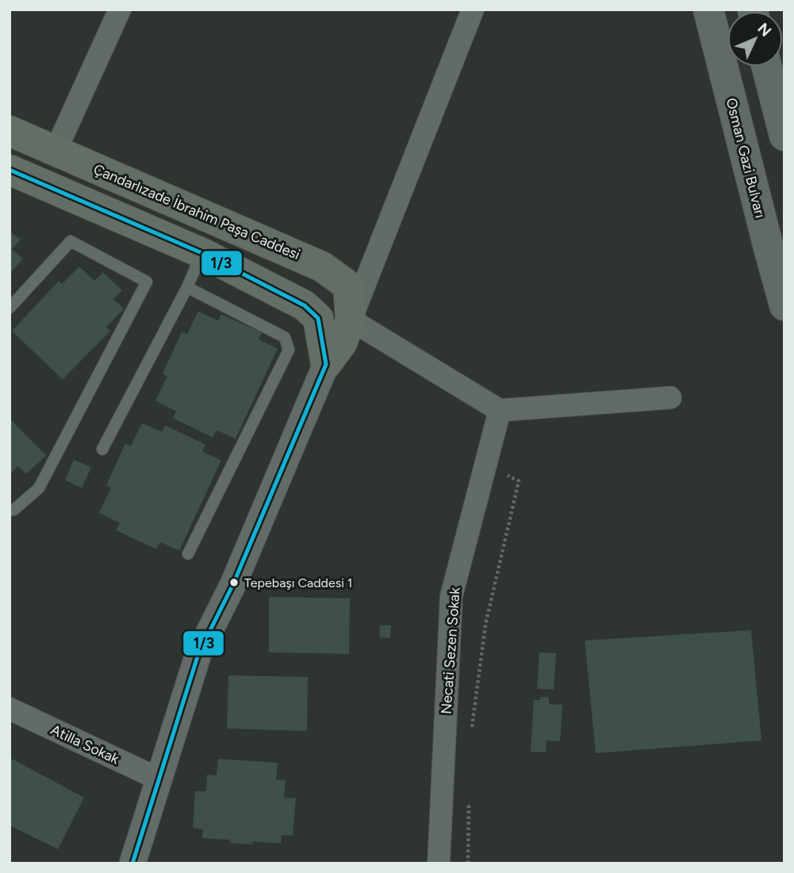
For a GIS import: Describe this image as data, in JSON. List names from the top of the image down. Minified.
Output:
{"streets":{"highway":["Osman Gazi Bulvarı"],"main road":["Çandarlızade İbrahim Paşa Caddesi"],"street":["Necati Sezen Sokak","Atilla Sokak"]},"places":["Tepebaşı Caddesi 1"],"lines":["transit line 1/3"],"north":"top right"}
